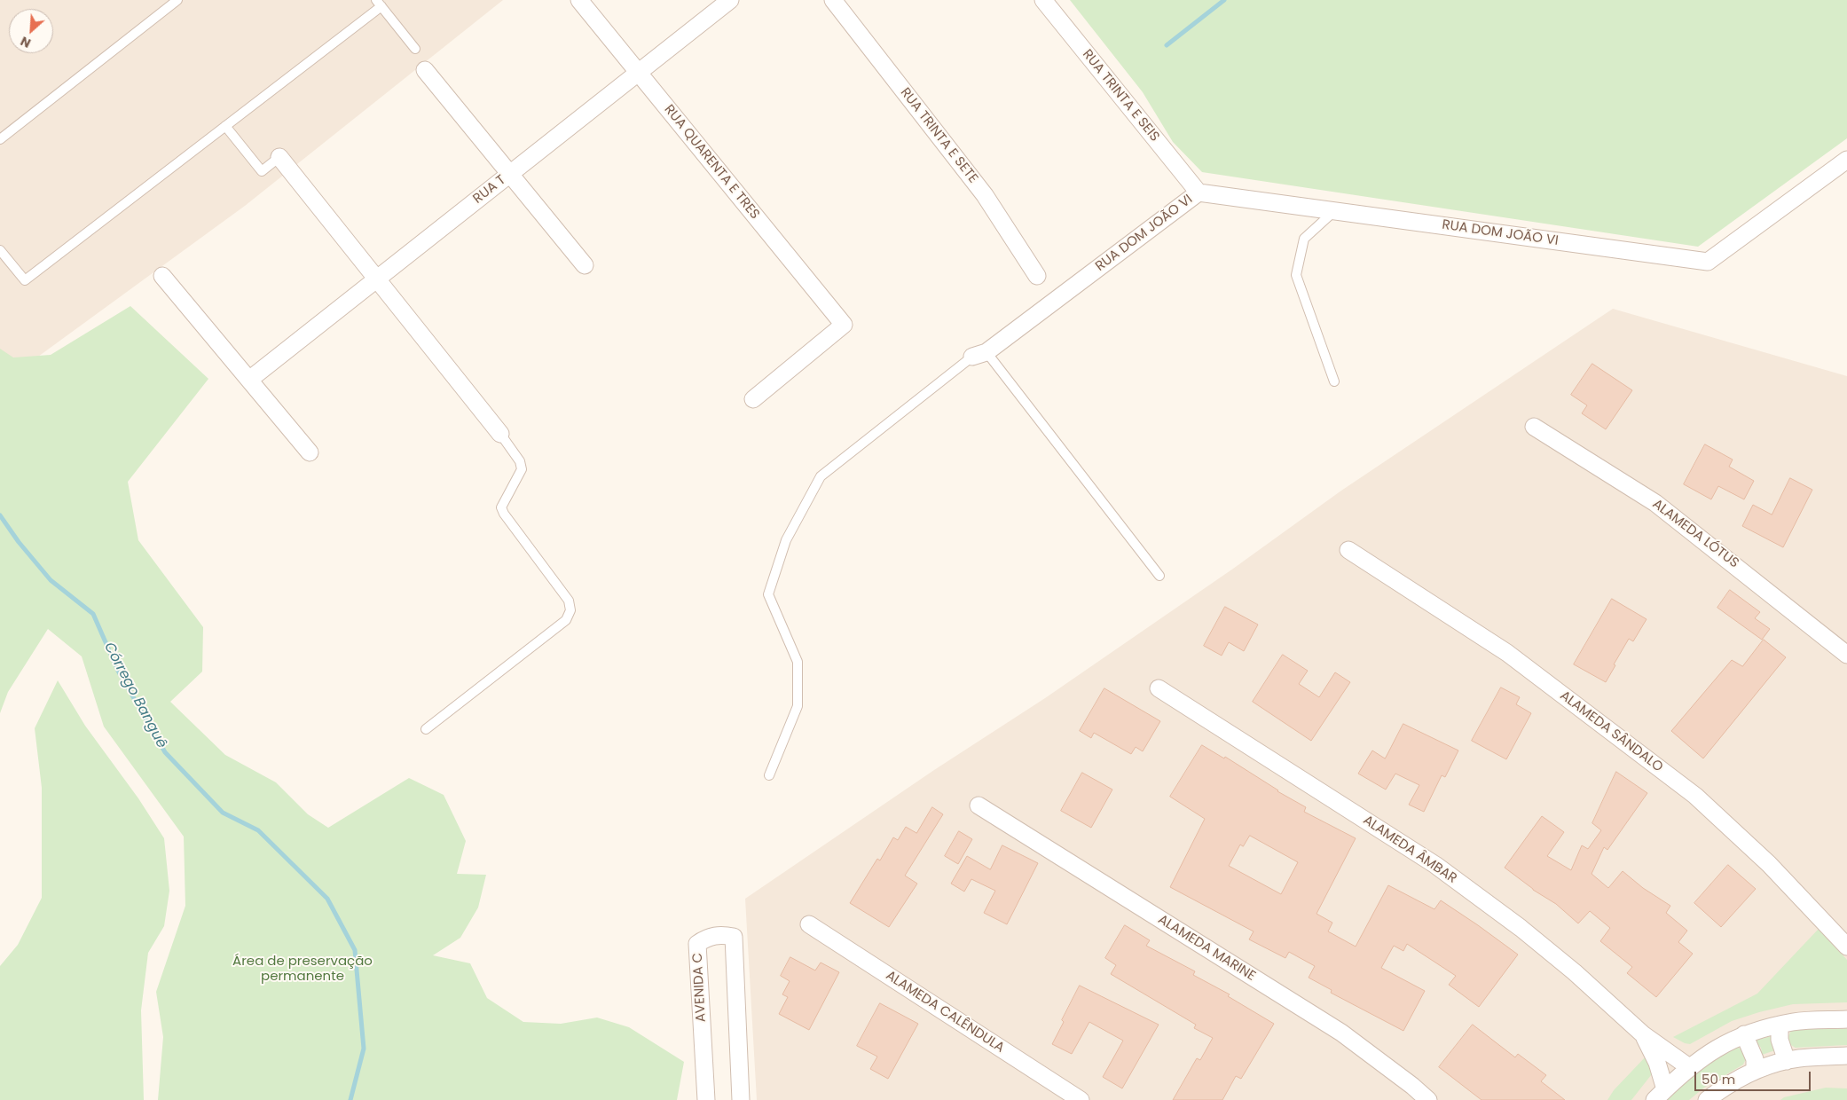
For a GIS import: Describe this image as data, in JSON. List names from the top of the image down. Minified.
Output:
{"streets":{"street":["RUA TRINTA E SEIS","RUA TRINTA E SETE","RUA QUARENTA E TRES","RUA T","RUA DOM JOÃO VI","ALAMEDA LÓTUS","ALAMEDA SÂNDALO","ALAMEDA ÂMBAR","ALAMEDA MARINE","AVENIDA C","ALAMEDA CALÊNDULA"]},"crossings":[["RUA TRINTA E SEIS","RUA DOM JOÃO VI"],["RUA QUARENTA E TRES","RUA T"]],"water":["Córrego Banguê"],"parks":["Área de preservação permanente"],"scale_bar":"50 m","north":"bottom left"}
